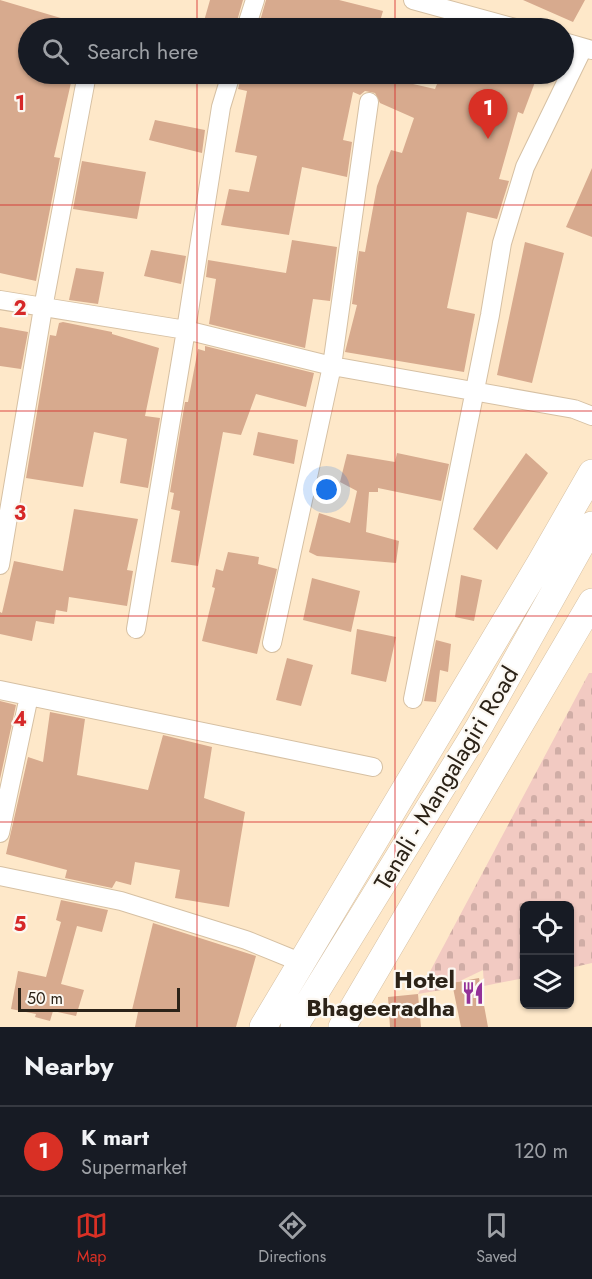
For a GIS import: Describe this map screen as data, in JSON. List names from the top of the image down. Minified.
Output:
{"streets":{"main road":["Tenali - Mangalagiri Road"]},"places":{"restaurant":["Hotel Bhageeradha"]},"scale_bar":"50 m","page":{"search":"Search here","pins":"1","scale":"50 m","heading":"Nearby","list":[{"mark":"1","name":"K mart","note":"Supermarket","value":"120 m"}],"nav":["Map","Directions","Saved"]},"grid":{"rows":["1","2","3","4","5"]}}
